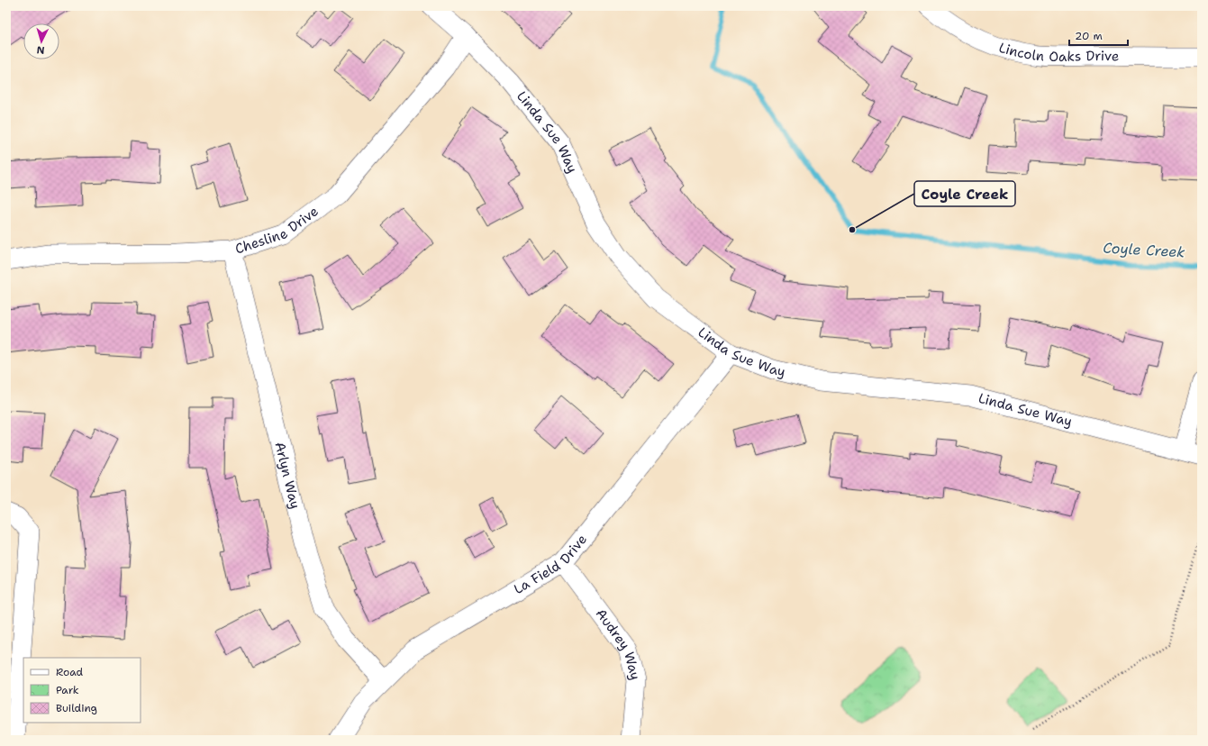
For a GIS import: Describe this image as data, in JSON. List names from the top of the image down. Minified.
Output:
{"streets":{"street":["Lincoln Oaks Drive","Linda Sue Way","Chesline Drive","Arlyn Way","La Field Drive","Audrey Way"]},"crossings":[["Linda Sue Way","Chesline Drive"],["Linda Sue Way","La Field Drive"],["Chesline Drive","Arlyn Way"],["Arlyn Way","La Field Drive"],["La Field Drive","Audrey Way"]],"water":["Coyle Creek"],"places":["Coyle Creek"],"legend":["Road","Park","Building"],"scale_bar":"20 m","north":"bottom"}
